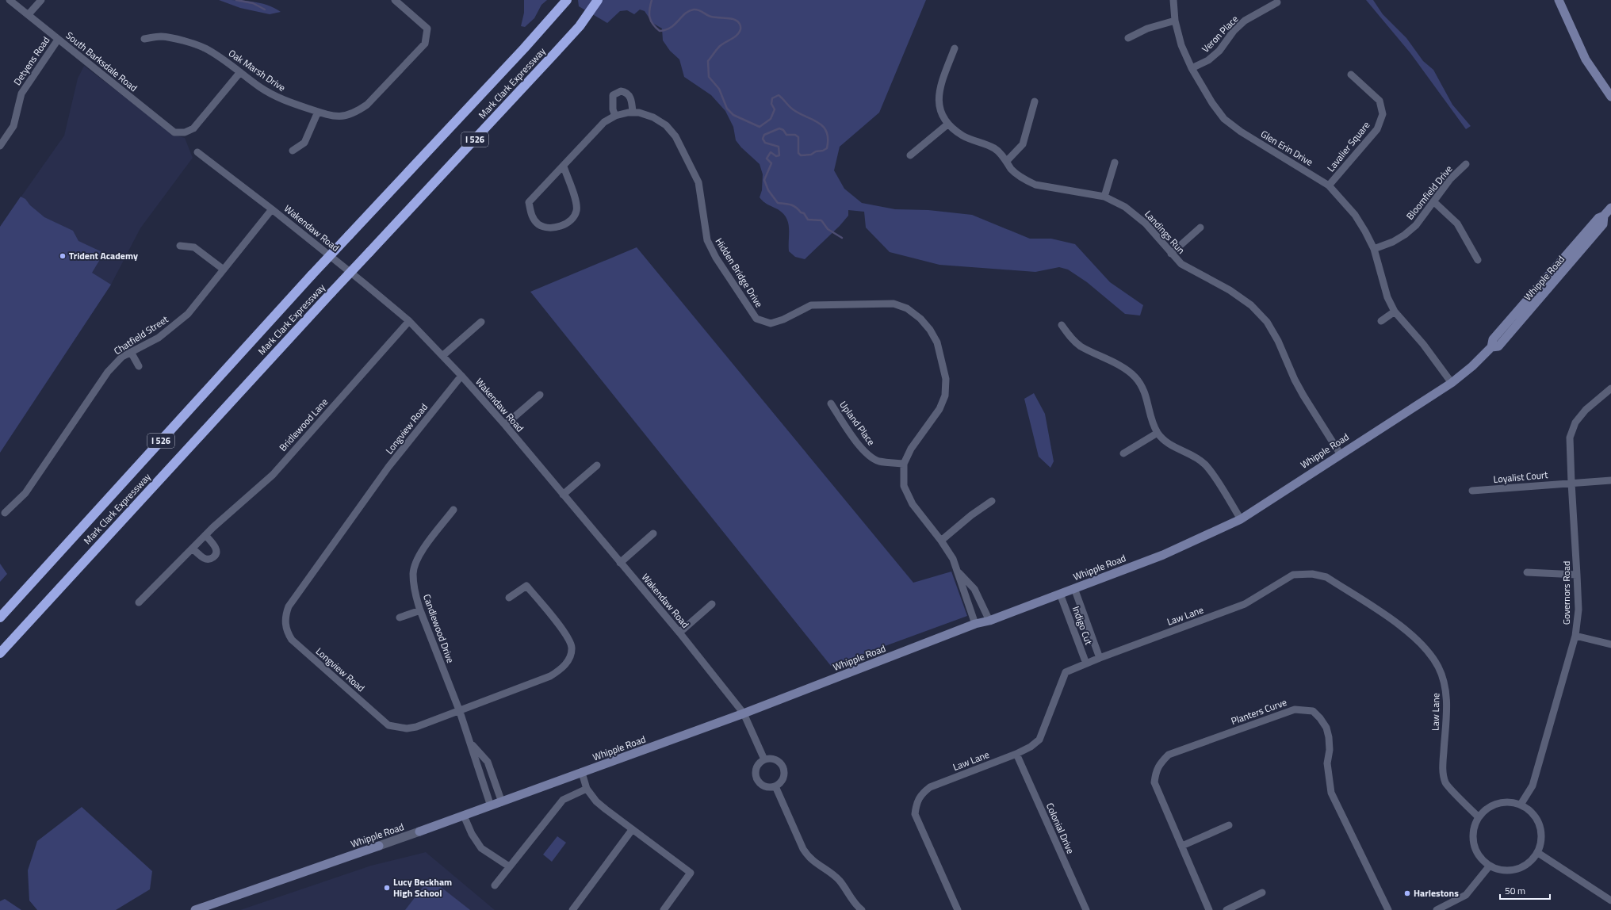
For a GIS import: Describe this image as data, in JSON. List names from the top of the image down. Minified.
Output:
{"streets":{"highway":["Mark Clark Expressway","I 526"],"main road":["Whipple Road"],"street":["Veron Place","Detyens Road","South Barksdale Road","Oak Marsh Drive","Lavalier Square","Glen Erin Drive","Bloomfield Drive","Wakendaw Road","Landings Run","Hidden Bridge Drive","Chatfield Street","Upland Place","Bridlewood Lane","Longview Road","Loyalist Court","Governors Road","Law Lane","Indigo Cut","Candlewood Drive","Planters Curve","Colonial Drive"]},"crossings":[["Veron Place","Glen Erin Drive"],["Detyens Road","South Barksdale Road"],["South Barksdale Road","Oak Marsh Drive"],["Lavalier Square","Glen Erin Drive"],["Glen Erin Drive","Bloomfield Drive"],["Glen Erin Drive","Whipple Road"],["Wakendaw Road","Whipple Road"],["Wakendaw Road","Chatfield Street"],["Wakendaw Road","Bridlewood Lane"],["Wakendaw Road","Longview Road"],["Landings Run","Whipple Road"],["Hidden Bridge Drive","Whipple Road"],["Hidden Bridge Drive","Upland Place"],["Whipple Road","Indigo Cut"],["Whipple Road","Candlewood Drive"],["Longview Road","Candlewood Drive"],["Loyalist Court","Governors Road"],["Governors Road","Law Lane"],["Law Lane","Indigo Cut"],["Law Lane","Colonial Drive"]],"places":["Trident Academy","Lucy Beckham High School","Harlestons"],"scale_bar":"50 m"}
